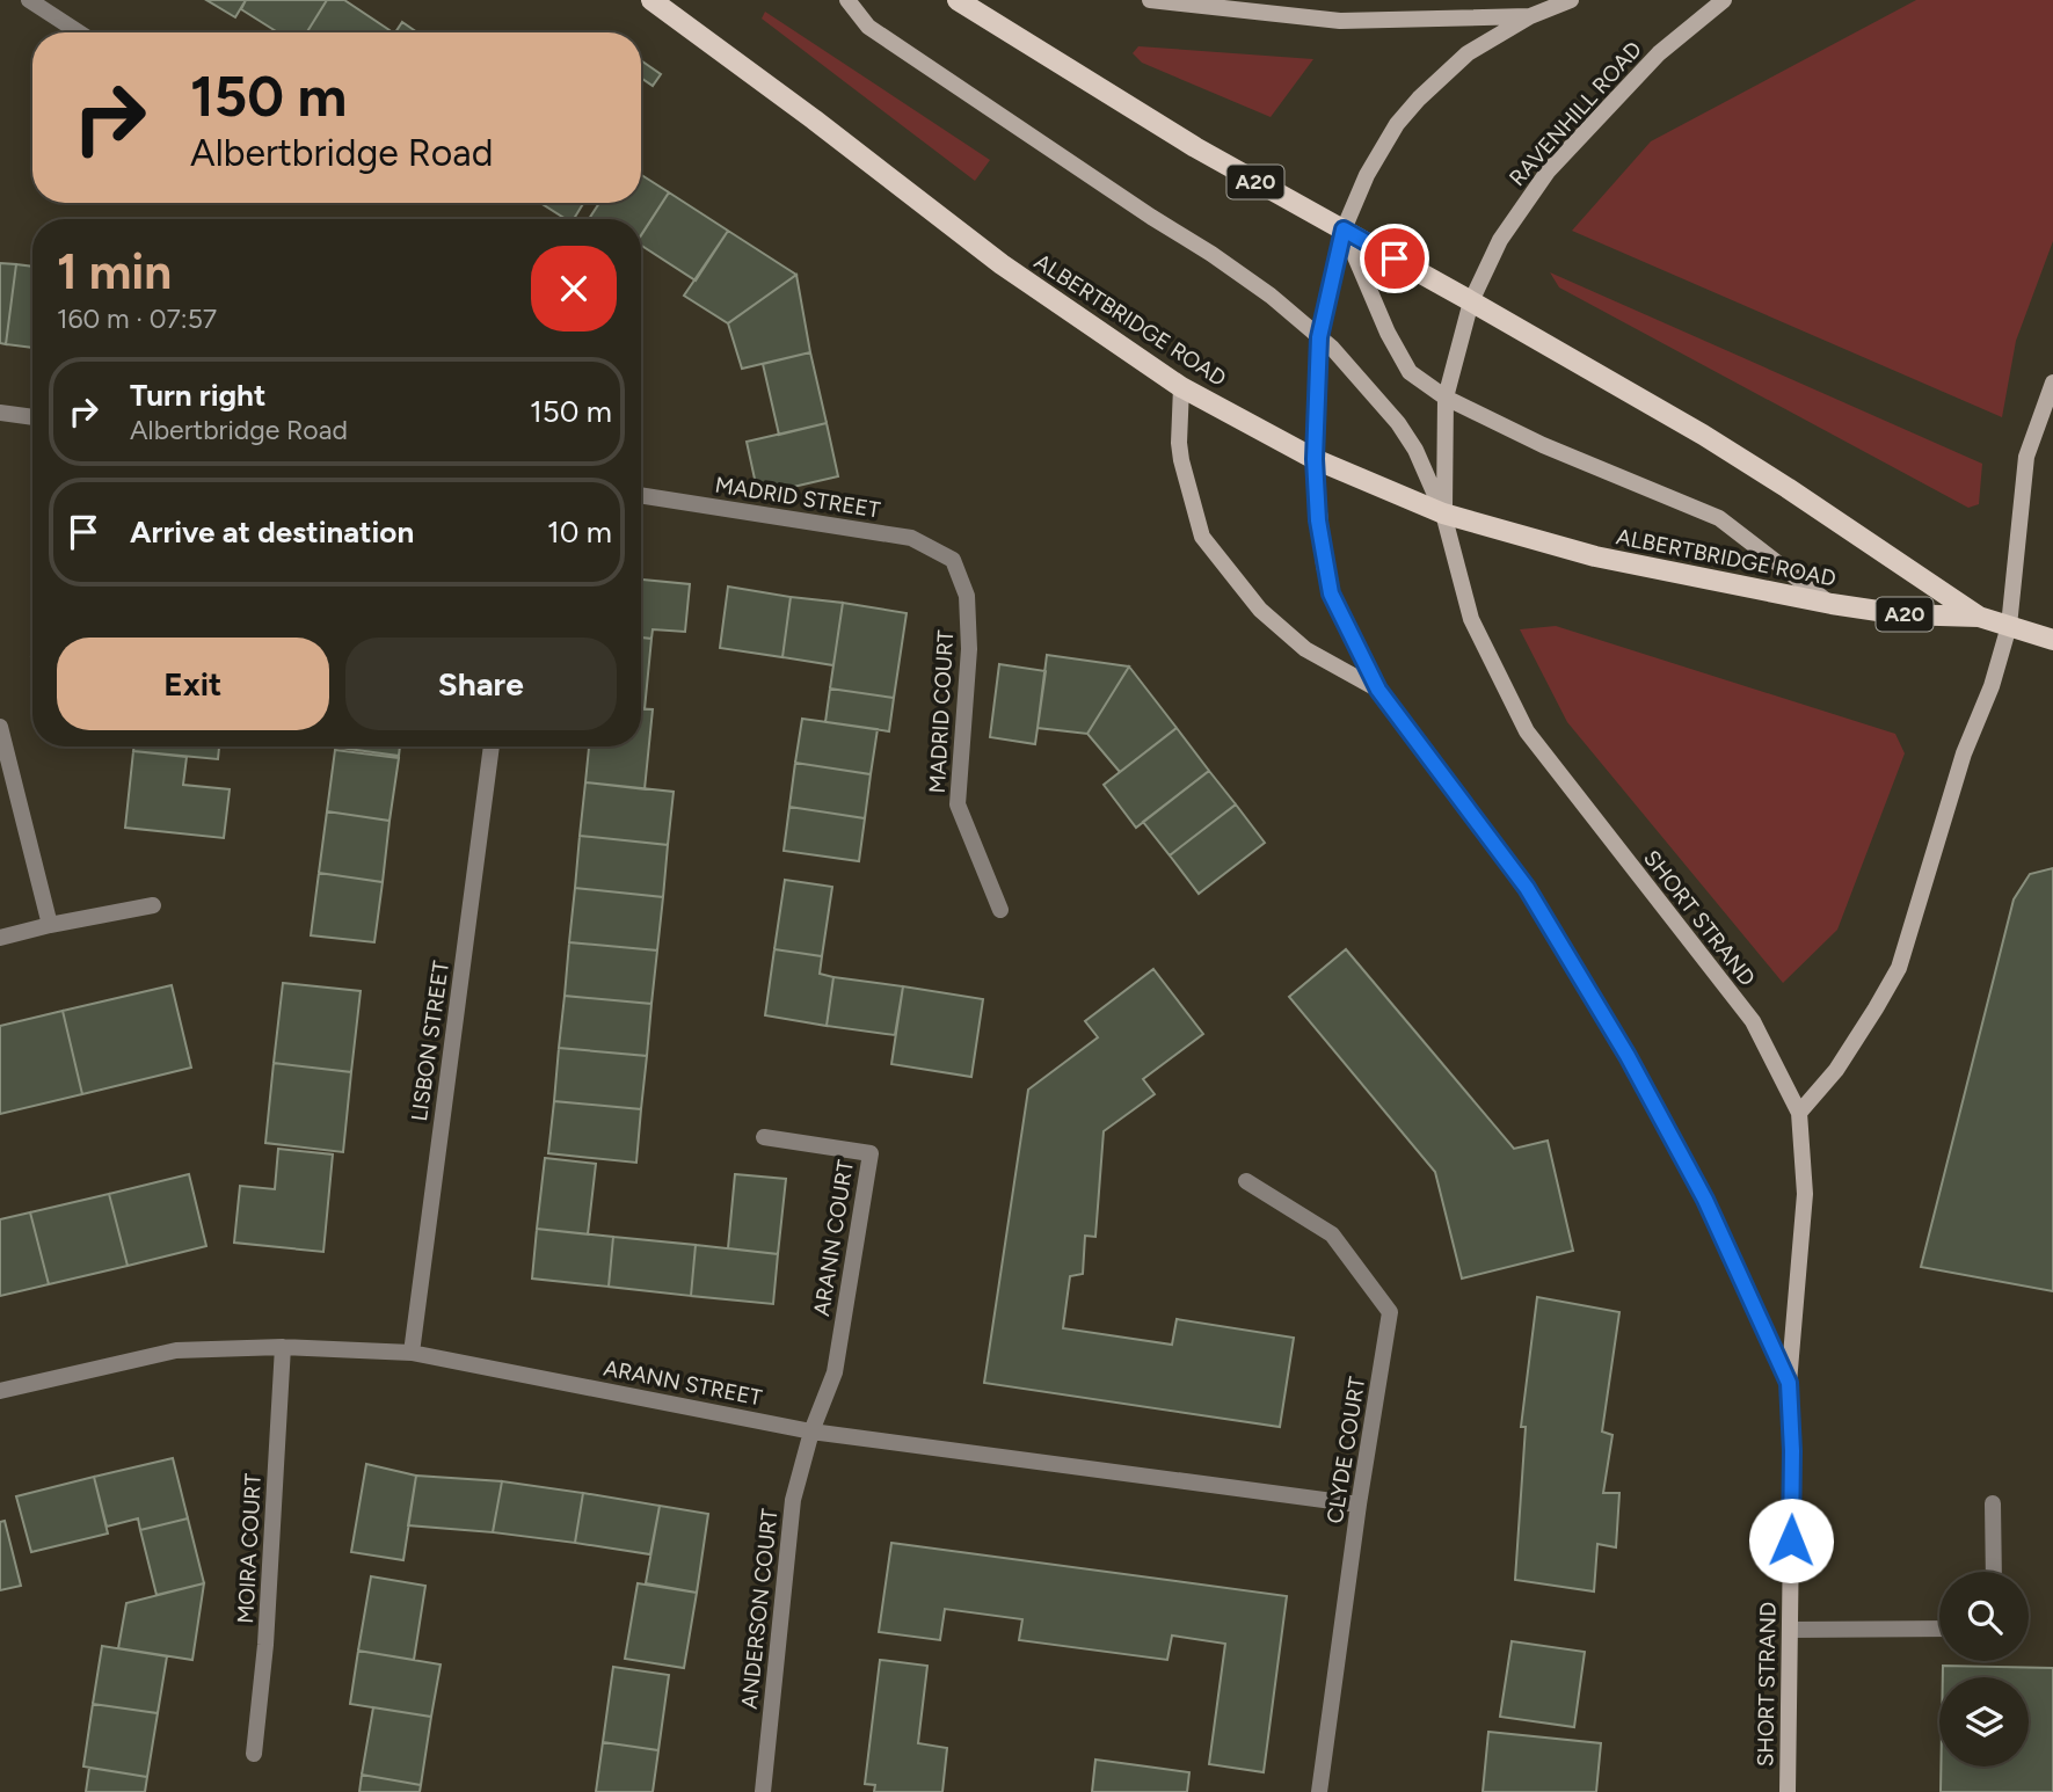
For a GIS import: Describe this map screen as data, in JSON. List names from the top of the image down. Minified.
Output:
{"streets":{"main road":["RAVENHILL ROAD","A20","ALBERTBRIDGE ROAD","SHORT STRAND"],"street":["MADRID STREET","MADRID COURT","LISBON STREET","ARANN COURT","ARANN STREET","CLYDE COURT","MOIRA COURT","ANDERSON COURT"]},"crossings":[["RAVENHILL ROAD","ALBERTBRIDGE ROAD"],["RAVENHILL ROAD","SHORT STRAND"],["ALBERTBRIDGE ROAD","SHORT STRAND"],["MADRID STREET","MADRID COURT"],["LISBON STREET","ARANN STREET"],["ARANN COURT","ARANN STREET"],["ARANN COURT","ANDERSON COURT"],["ARANN STREET","CLYDE COURT"],["ARANN STREET","MOIRA COURT"],["ARANN STREET","ANDERSON COURT"]],"page":{"turn":["150 m","Albertbridge Road"],"heading":["1 min","160 m · 07:57"],"list":[{"name":"Turn right","note":"Albertbridge Road","value":"150 m"},{"name":"Arrive at destination","value":"10 m"}],"buttons":["Exit","Share"]}}
